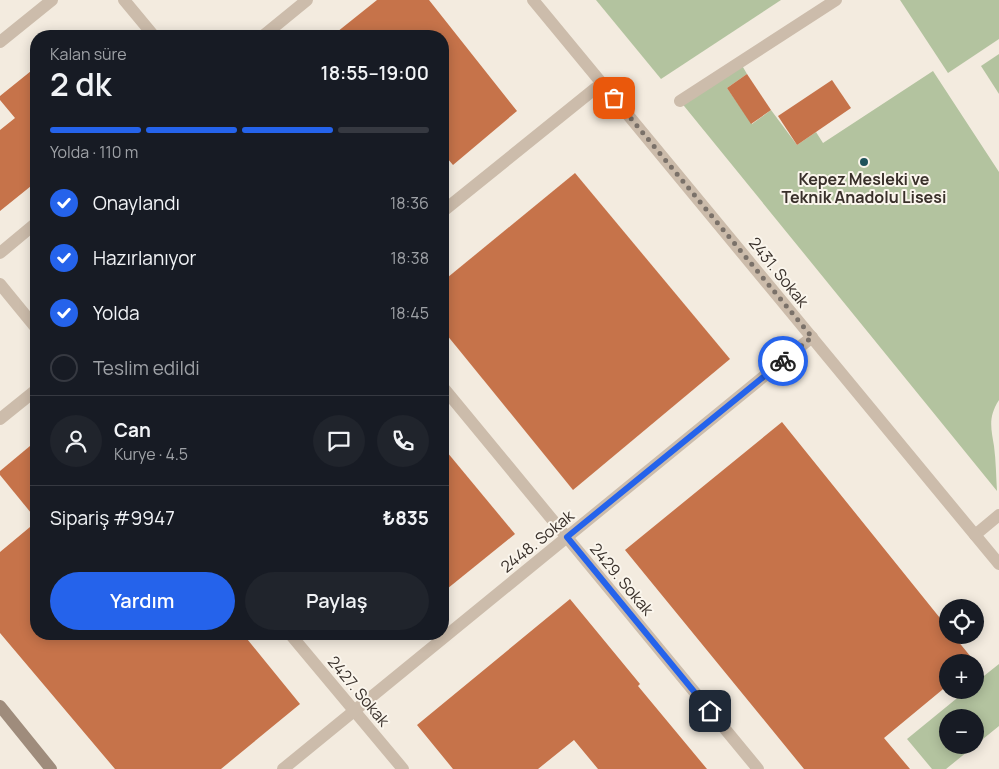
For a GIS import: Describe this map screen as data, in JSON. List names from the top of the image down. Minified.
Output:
{"streets":{"street":["2431. Sokak","2448. Sokak","2429. Sokak","2427. Sokak"]},"crossings":[["2431. Sokak","2448. Sokak"],["2448. Sokak","2429. Sokak"],["2448. Sokak","2427. Sokak"]],"places":["Kepez Mesleki ve Teknik Anadolu Lisesi"],"page":{"heading":["2 dk","Kalan süre","18:55–19:00"],"panel":["Can","Kurye · 4.5","Sipariş #9947","₺835"],"bar":"Yolda · 110 m","list":[["Onaylandı","18:36"],["Hazırlanıyor","18:38"],["Yolda","18:45"],"Teslim edildi"],"buttons":["Yardım","Paylaş"],"map_buttons":["+","−"]}}
